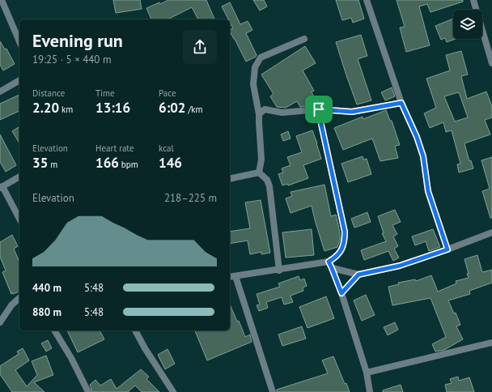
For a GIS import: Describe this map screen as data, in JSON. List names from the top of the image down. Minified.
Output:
{"page":{"heading":["Evening run","19:25 · 5 × 440 m"],"stats":[["Distance","2.20 km"],["Time","13:16"],["Pace","6:02 /km"],["Elevation","35 m"],["Heart rate","166 bpm"],["kcal","146"]],"chart":["Elevation","218–225 m"],"list":[{"name":"440 m","note":"5:48"},{"name":"880 m","note":"5:48"}]}}
